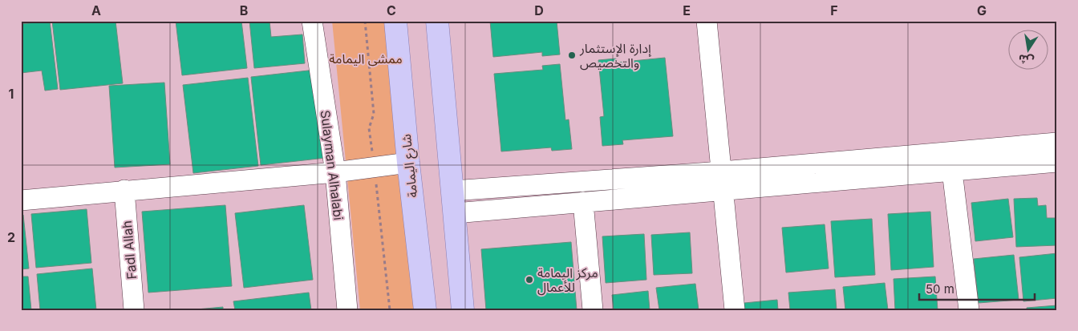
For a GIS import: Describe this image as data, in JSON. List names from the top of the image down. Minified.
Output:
{"streets":{"main road":["شارع اليمامة"],"street":["Sulayman Alhalabi","Fadl Allah"]},"parks":["ممشى اليمامة"],"places":["إدارة الإستثمار والتخصيص","مركز اليمامة للأعمال"],"scale_bar":"50 m","north":"bottom","grid":{"columns":["A","B","C","D","E","F","G"],"rows":["1","2"]}}
